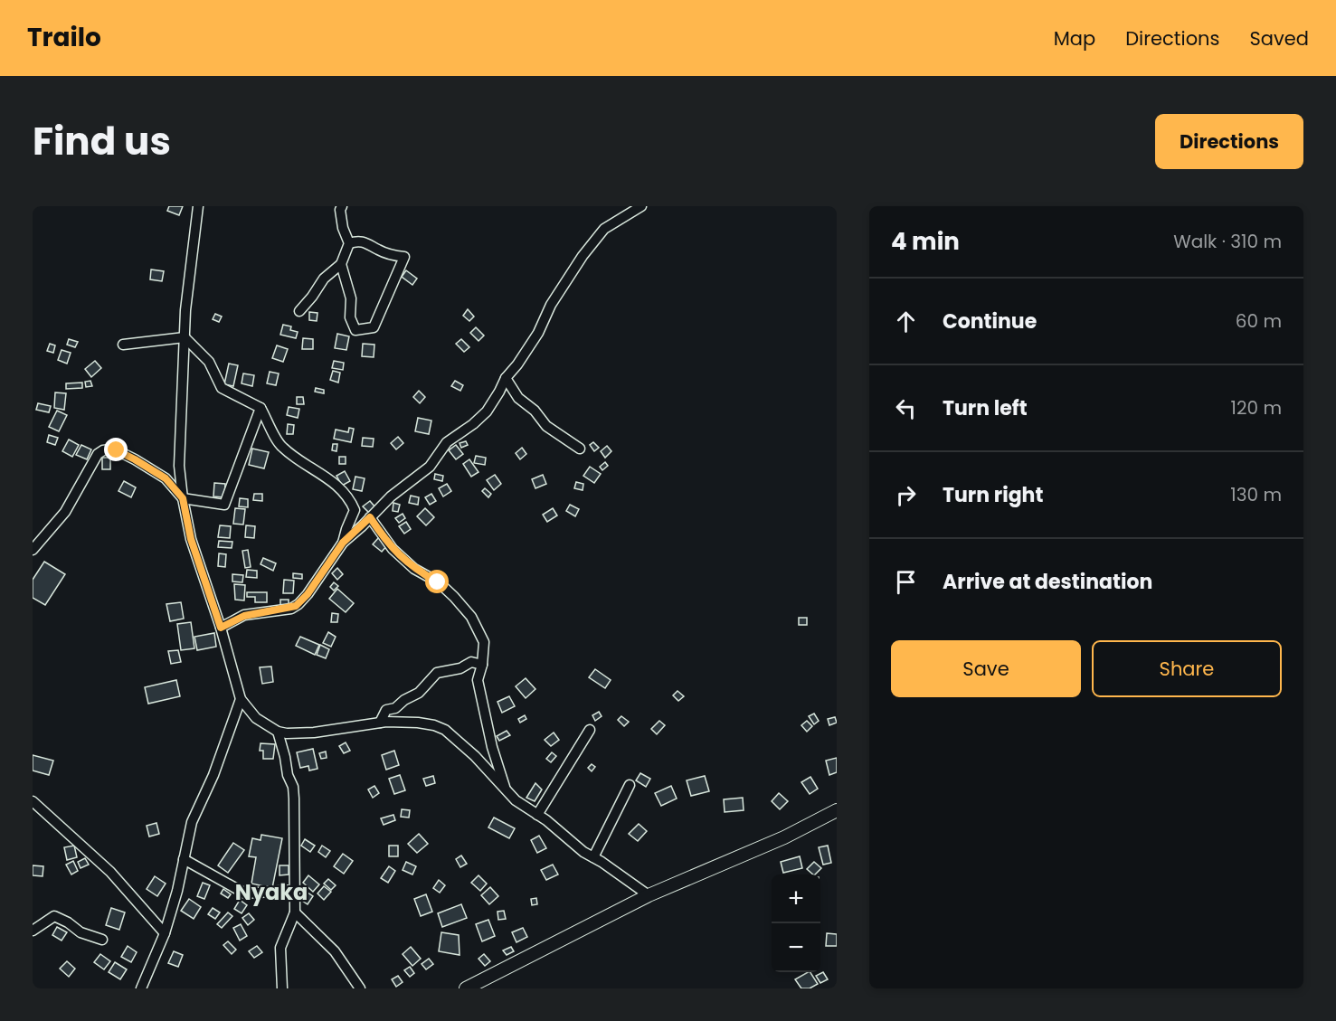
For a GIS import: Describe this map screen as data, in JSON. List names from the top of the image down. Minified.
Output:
{"districts":["Nyaka"],"page":{"header":"Trailo","nav":["Map","Directions","Saved"],"title":"Find us","buttons":["Directions",["Save","Share"]],"heading":["4 min","Walk · 310 m"],"list":[["Continue","60 m"],["Turn left","120 m"],["Turn right","130 m"],"Arrive at destination"],"map_buttons":["+","−"]}}
